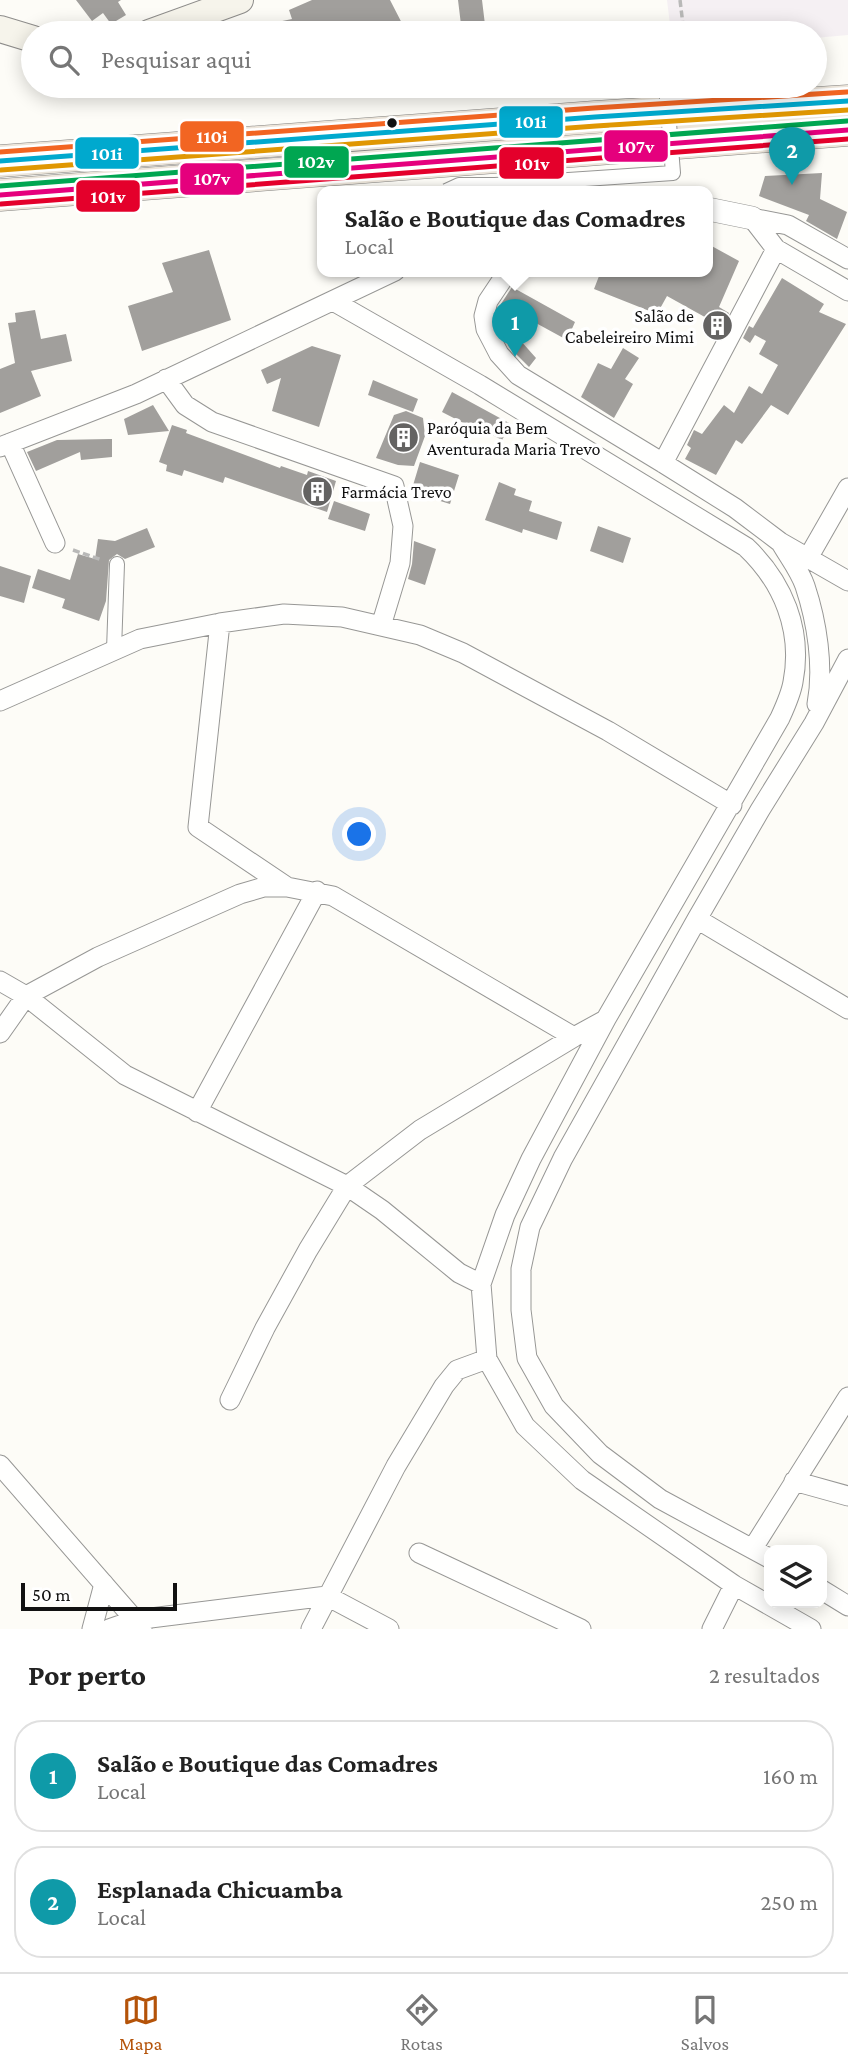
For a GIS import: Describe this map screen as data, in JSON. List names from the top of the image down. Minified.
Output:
{"places":{"building":["Salão de Cabeleireiro Mimi","Paróquia da Bem Aventurada Maria Trevo","Farmácia Trevo"]},"lines":["transit line 110i","transit line 101i","transit line 102v","transit line 107v","transit line 101v"],"scale_bar":"50 m","page":{"search":"Pesquisar aqui","pins":["2","1"],"popup":["Salão e Boutique das Comadres","Local"],"scale":"50 m","heading":["Por perto","2 resultados"],"list":[{"mark":"1","name":"Salão e Boutique das Comadres","note":"Local","value":"160 m"},{"mark":"2","name":"Esplanada Chicuamba","note":"Local","value":"250 m"}],"nav":["Mapa","Rotas","Salvos"]}}
